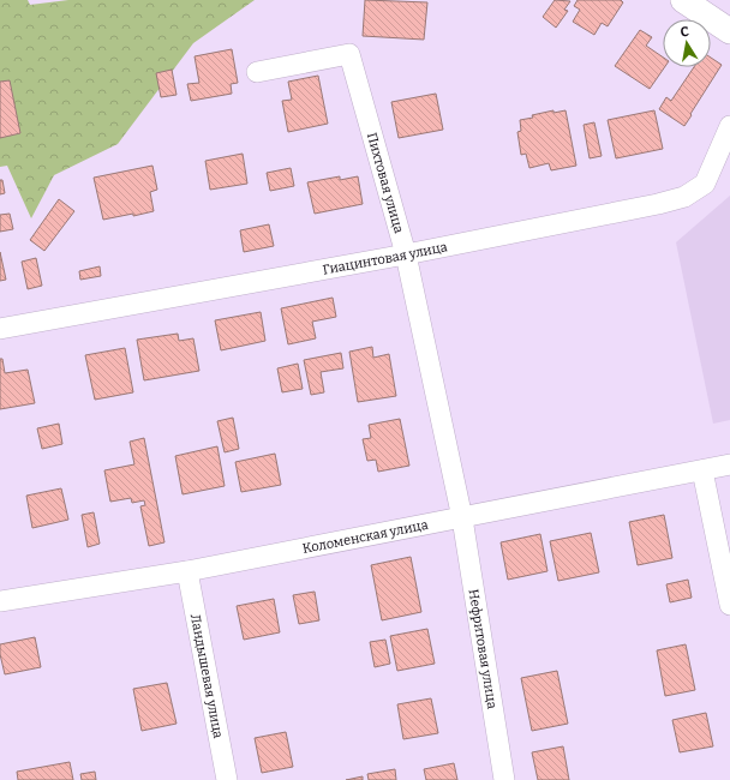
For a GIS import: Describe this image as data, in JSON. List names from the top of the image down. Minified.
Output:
{"streets":{"street":["Пихтовая улица","Гиацинтовая улица","Коломенская улица","Нефритовая улица","Ландышевая улица"]},"crossings":[["Пихтовая улица","Гиацинтовая улица"],["Пихтовая улица","Коломенская улица"],["Пихтовая улица","Нефритовая улица"],["Коломенская улица","Нефритовая улица"],["Коломенская улица","Ландышевая улица"]],"north":"top"}
